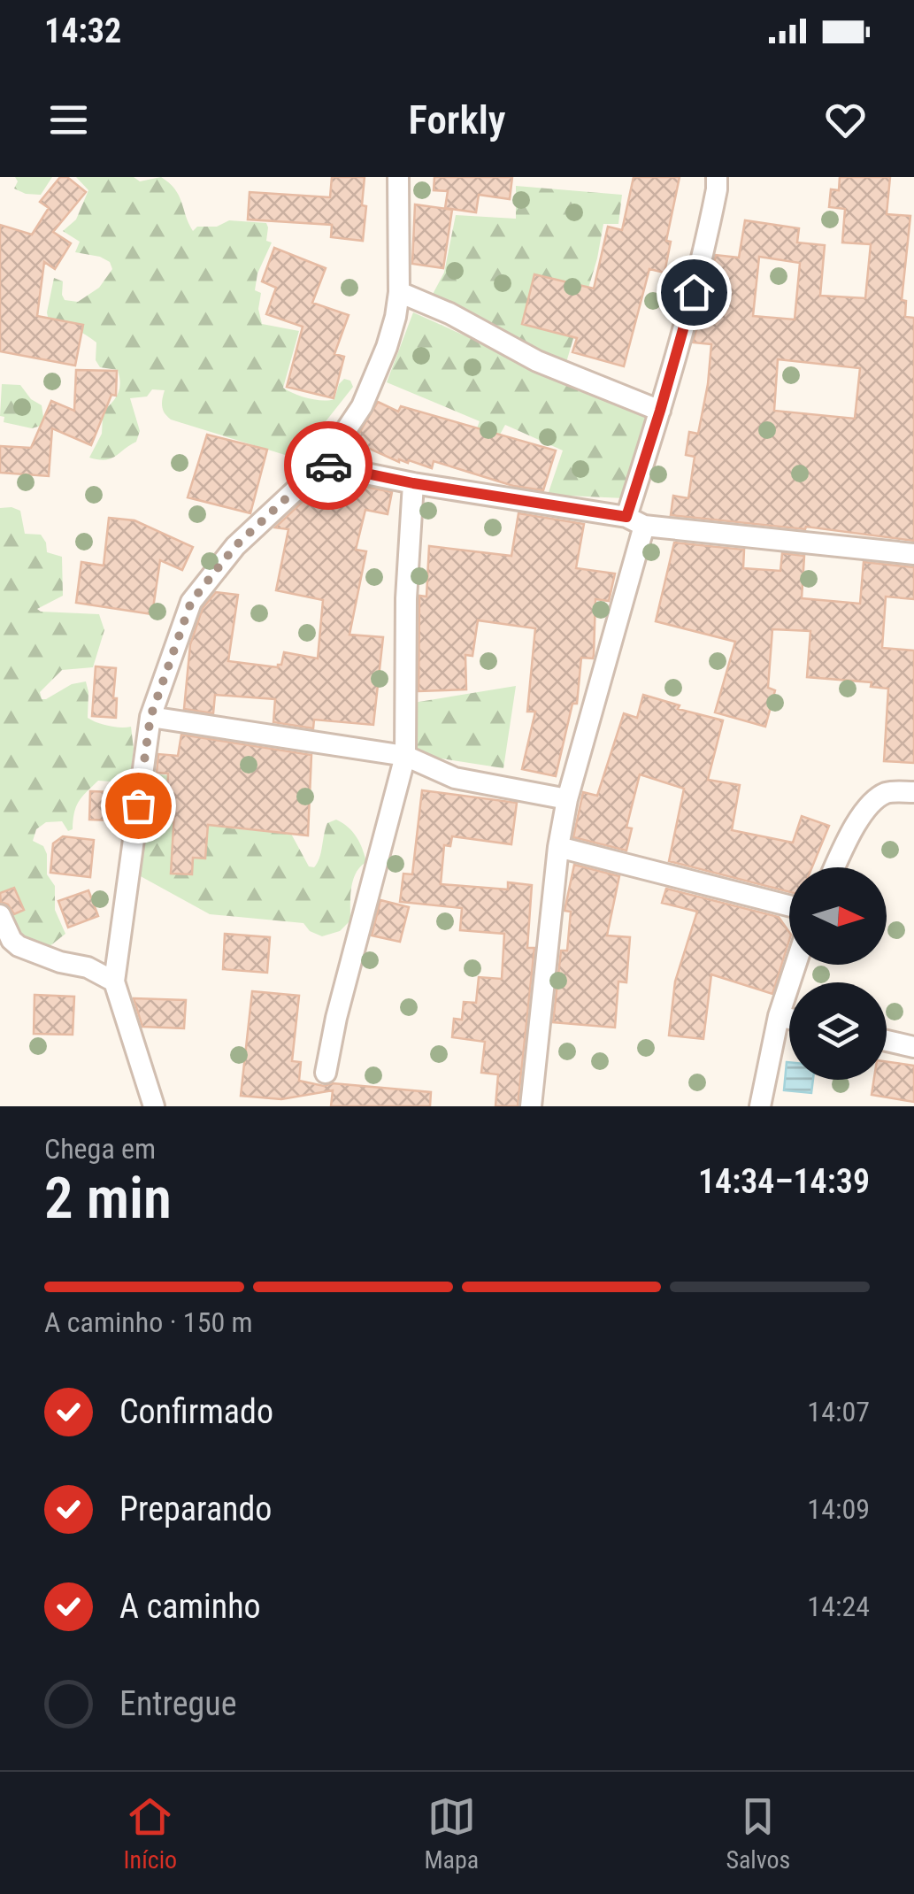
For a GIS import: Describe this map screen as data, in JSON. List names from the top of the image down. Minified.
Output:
{"north":"right","page":{"status":"14:32","header":"Forkly","heading":["2 min","Chega em","14:34–14:39"],"bar":"A caminho · 150 m","list":[["Confirmado","14:07"],["Preparando","14:09"],["A caminho","14:24"],"Entregue"],"tabs":["Início","Mapa","Salvos"]}}
